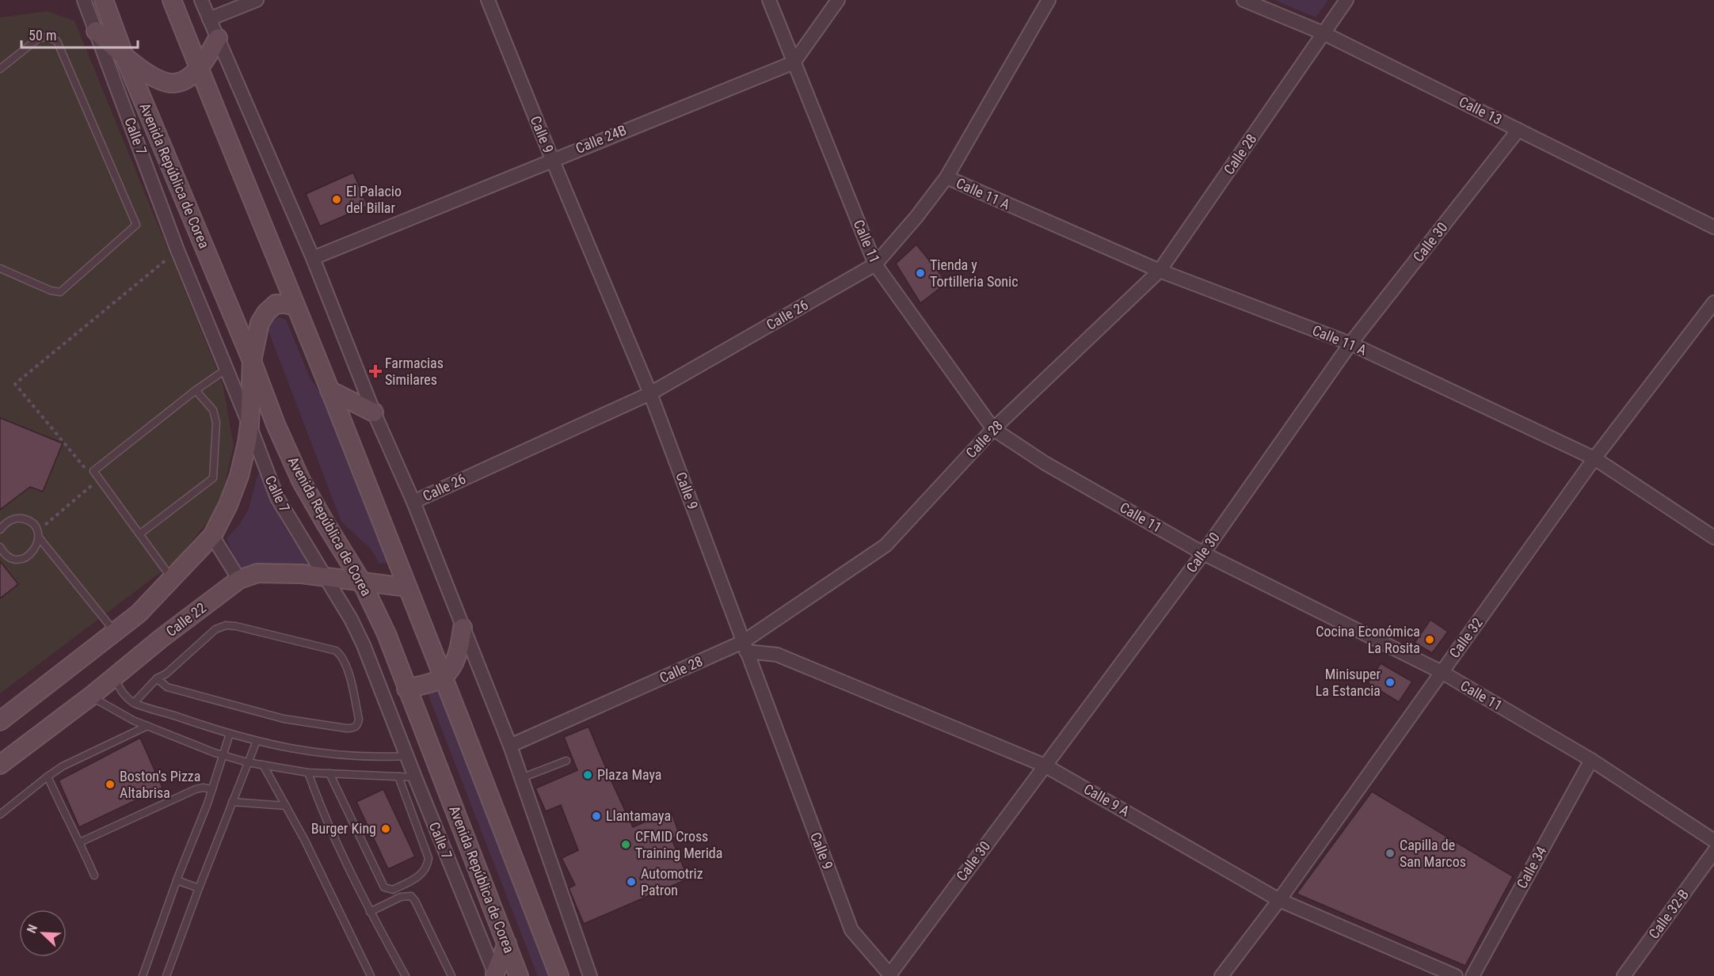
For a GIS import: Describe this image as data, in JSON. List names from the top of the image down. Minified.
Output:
{"streets":{"main road":["Avenida República de Corea","Calle 22"],"street":["Calle 13","Calle 9","Calle 7","Calle 24B","Calle 28","Calle 11 A","Calle 11","Calle 30","Calle 26","Calle 32","Calle 9 A","Calle 34","Calle 32-B"]},"crossings":[["Calle 13","Calle 28"],["Calle 13","Calle 30"],["Calle 9","Calle 24B"],["Calle 9","Calle 28"],["Calle 9","Calle 30"],["Calle 9","Calle 26"],["Calle 9","Calle 9 A"],["Calle 7","Calle 22"],["Calle 24B","Calle 11"],["Calle 28","Calle 11 A"],["Calle 28","Calle 11"],["Calle 28","Calle 9 A"],["Avenida República de Corea","Calle 22"],["Calle 11 A","Calle 30"],["Calle 11 A","Calle 26"],["Calle 11 A","Calle 32"],["Calle 11","Calle 30"],["Calle 11","Calle 26"],["Calle 11","Calle 32"],["Calle 11","Calle 34"],["Calle 30","Calle 9 A"],["Calle 32","Calle 9 A"]],"places":{"other":["El Palacio del Billar","Tienda y Tortilleria Sonic","Cocina Económica La Rosita","Minisuper La Estancia","Plaza Maya","Boston's Pizza Altabrisa","Llantamaya","Burger King","CFMID Cross Training Merida","Capilla de San Marcos","Automotriz Patron"],"health":["Farmacias Similares"]},"scale_bar":"50 m","north":"top left"}
